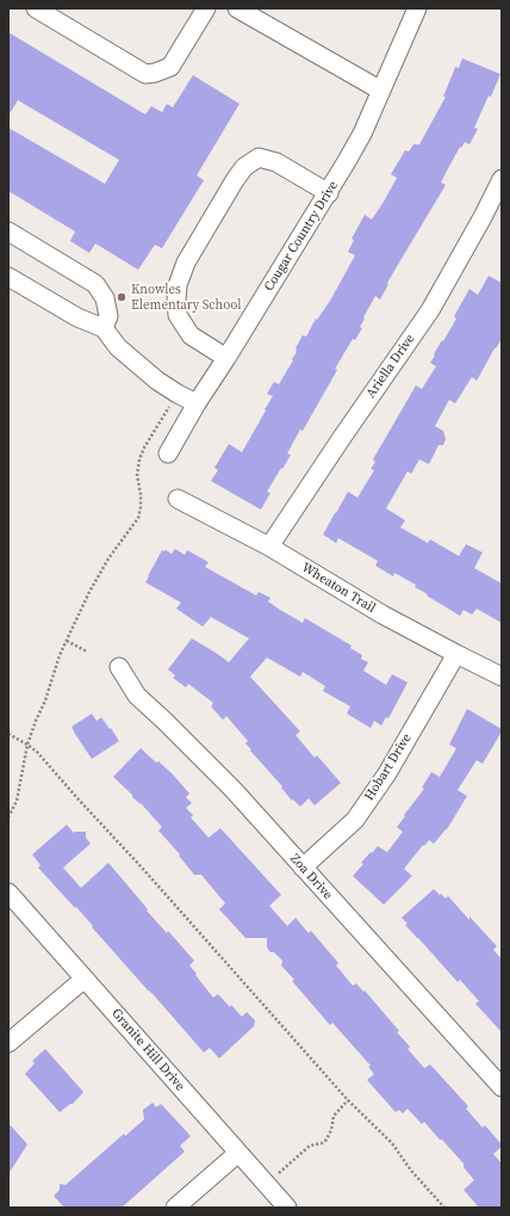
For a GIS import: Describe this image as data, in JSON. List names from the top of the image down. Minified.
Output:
{"streets":{"street":["Cougar Country Drive","Ariella Drive","Wheaton Trail","Hobart Drive","Zoa Drive","Granite Hill Drive"]},"crossings":[["Ariella Drive","Wheaton Trail"],["Wheaton Trail","Hobart Drive"],["Hobart Drive","Zoa Drive"]],"places":["Knowles Elementary School"]}
